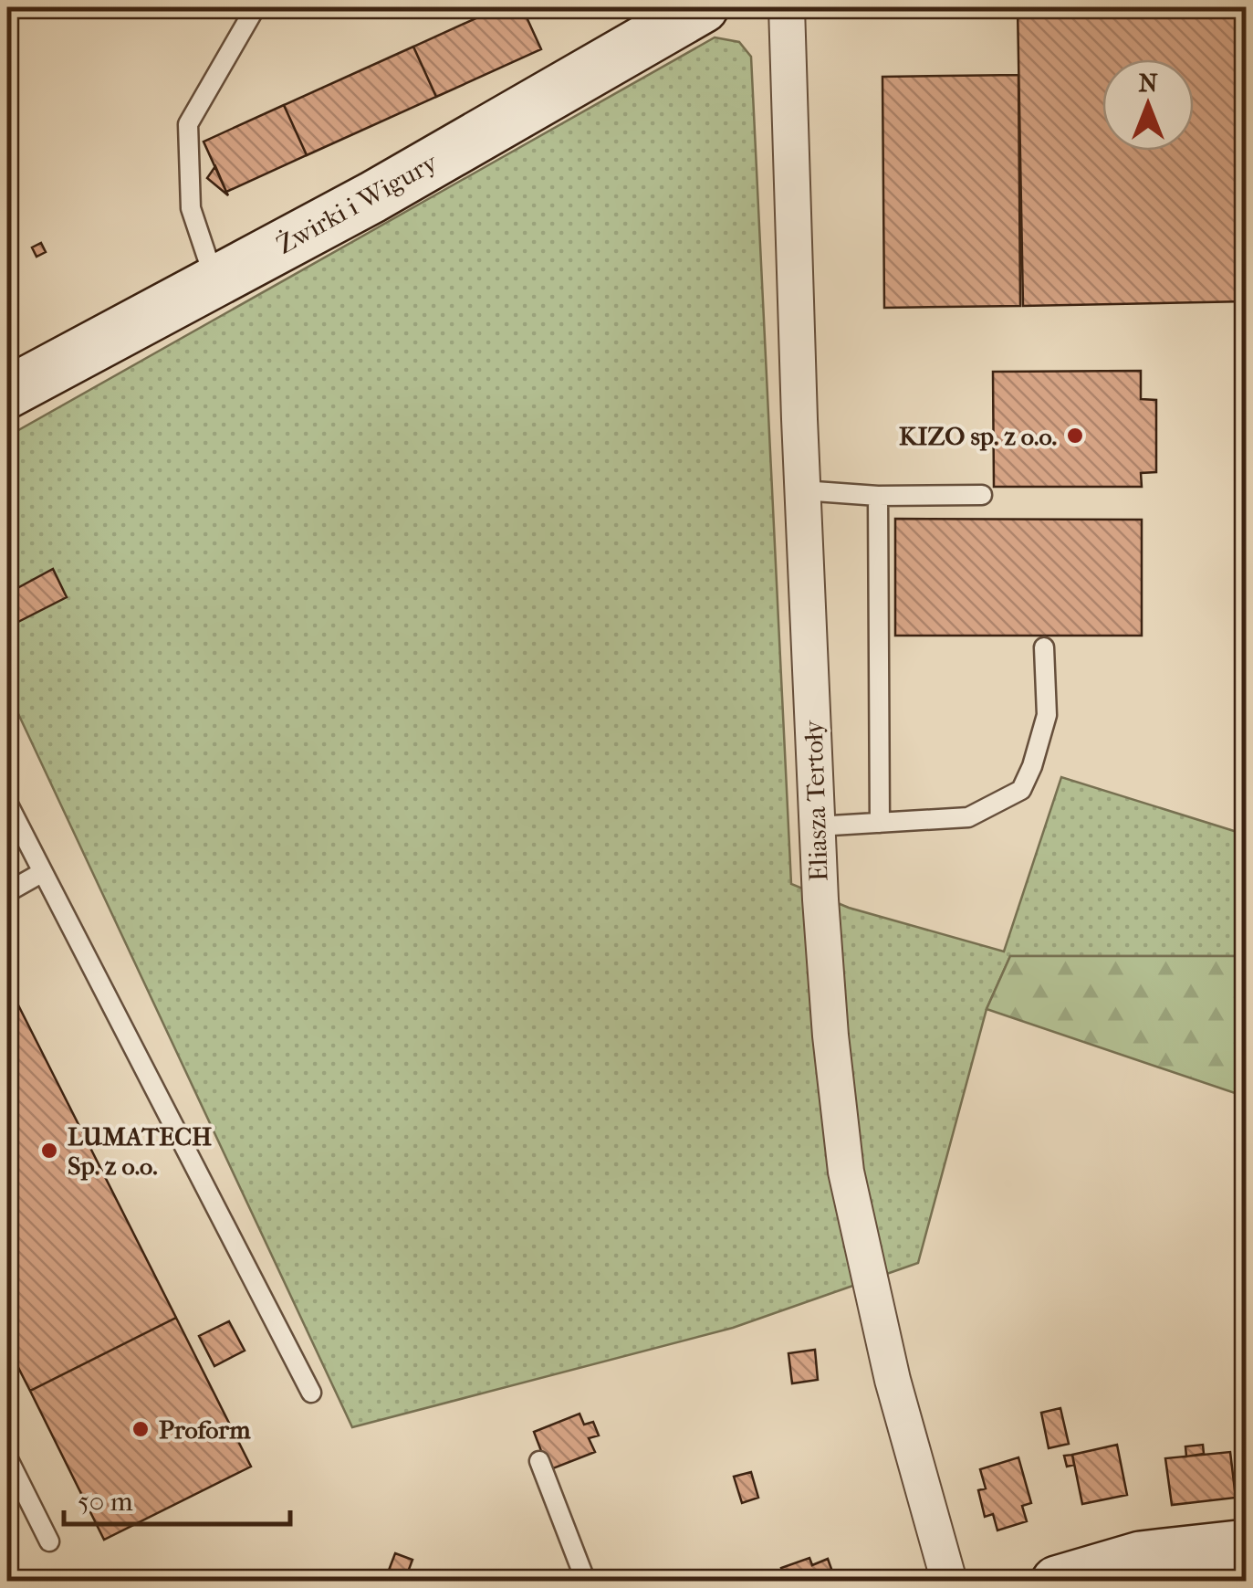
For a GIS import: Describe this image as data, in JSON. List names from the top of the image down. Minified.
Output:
{"streets":{"street":["Żwirki i Wigury","Eliasza Tertoły"]},"places":["KIZO sp. z o.o.","LUMATECH Sp. z o.o.","Proform"],"scale_bar":"50 m","north":"top"}
